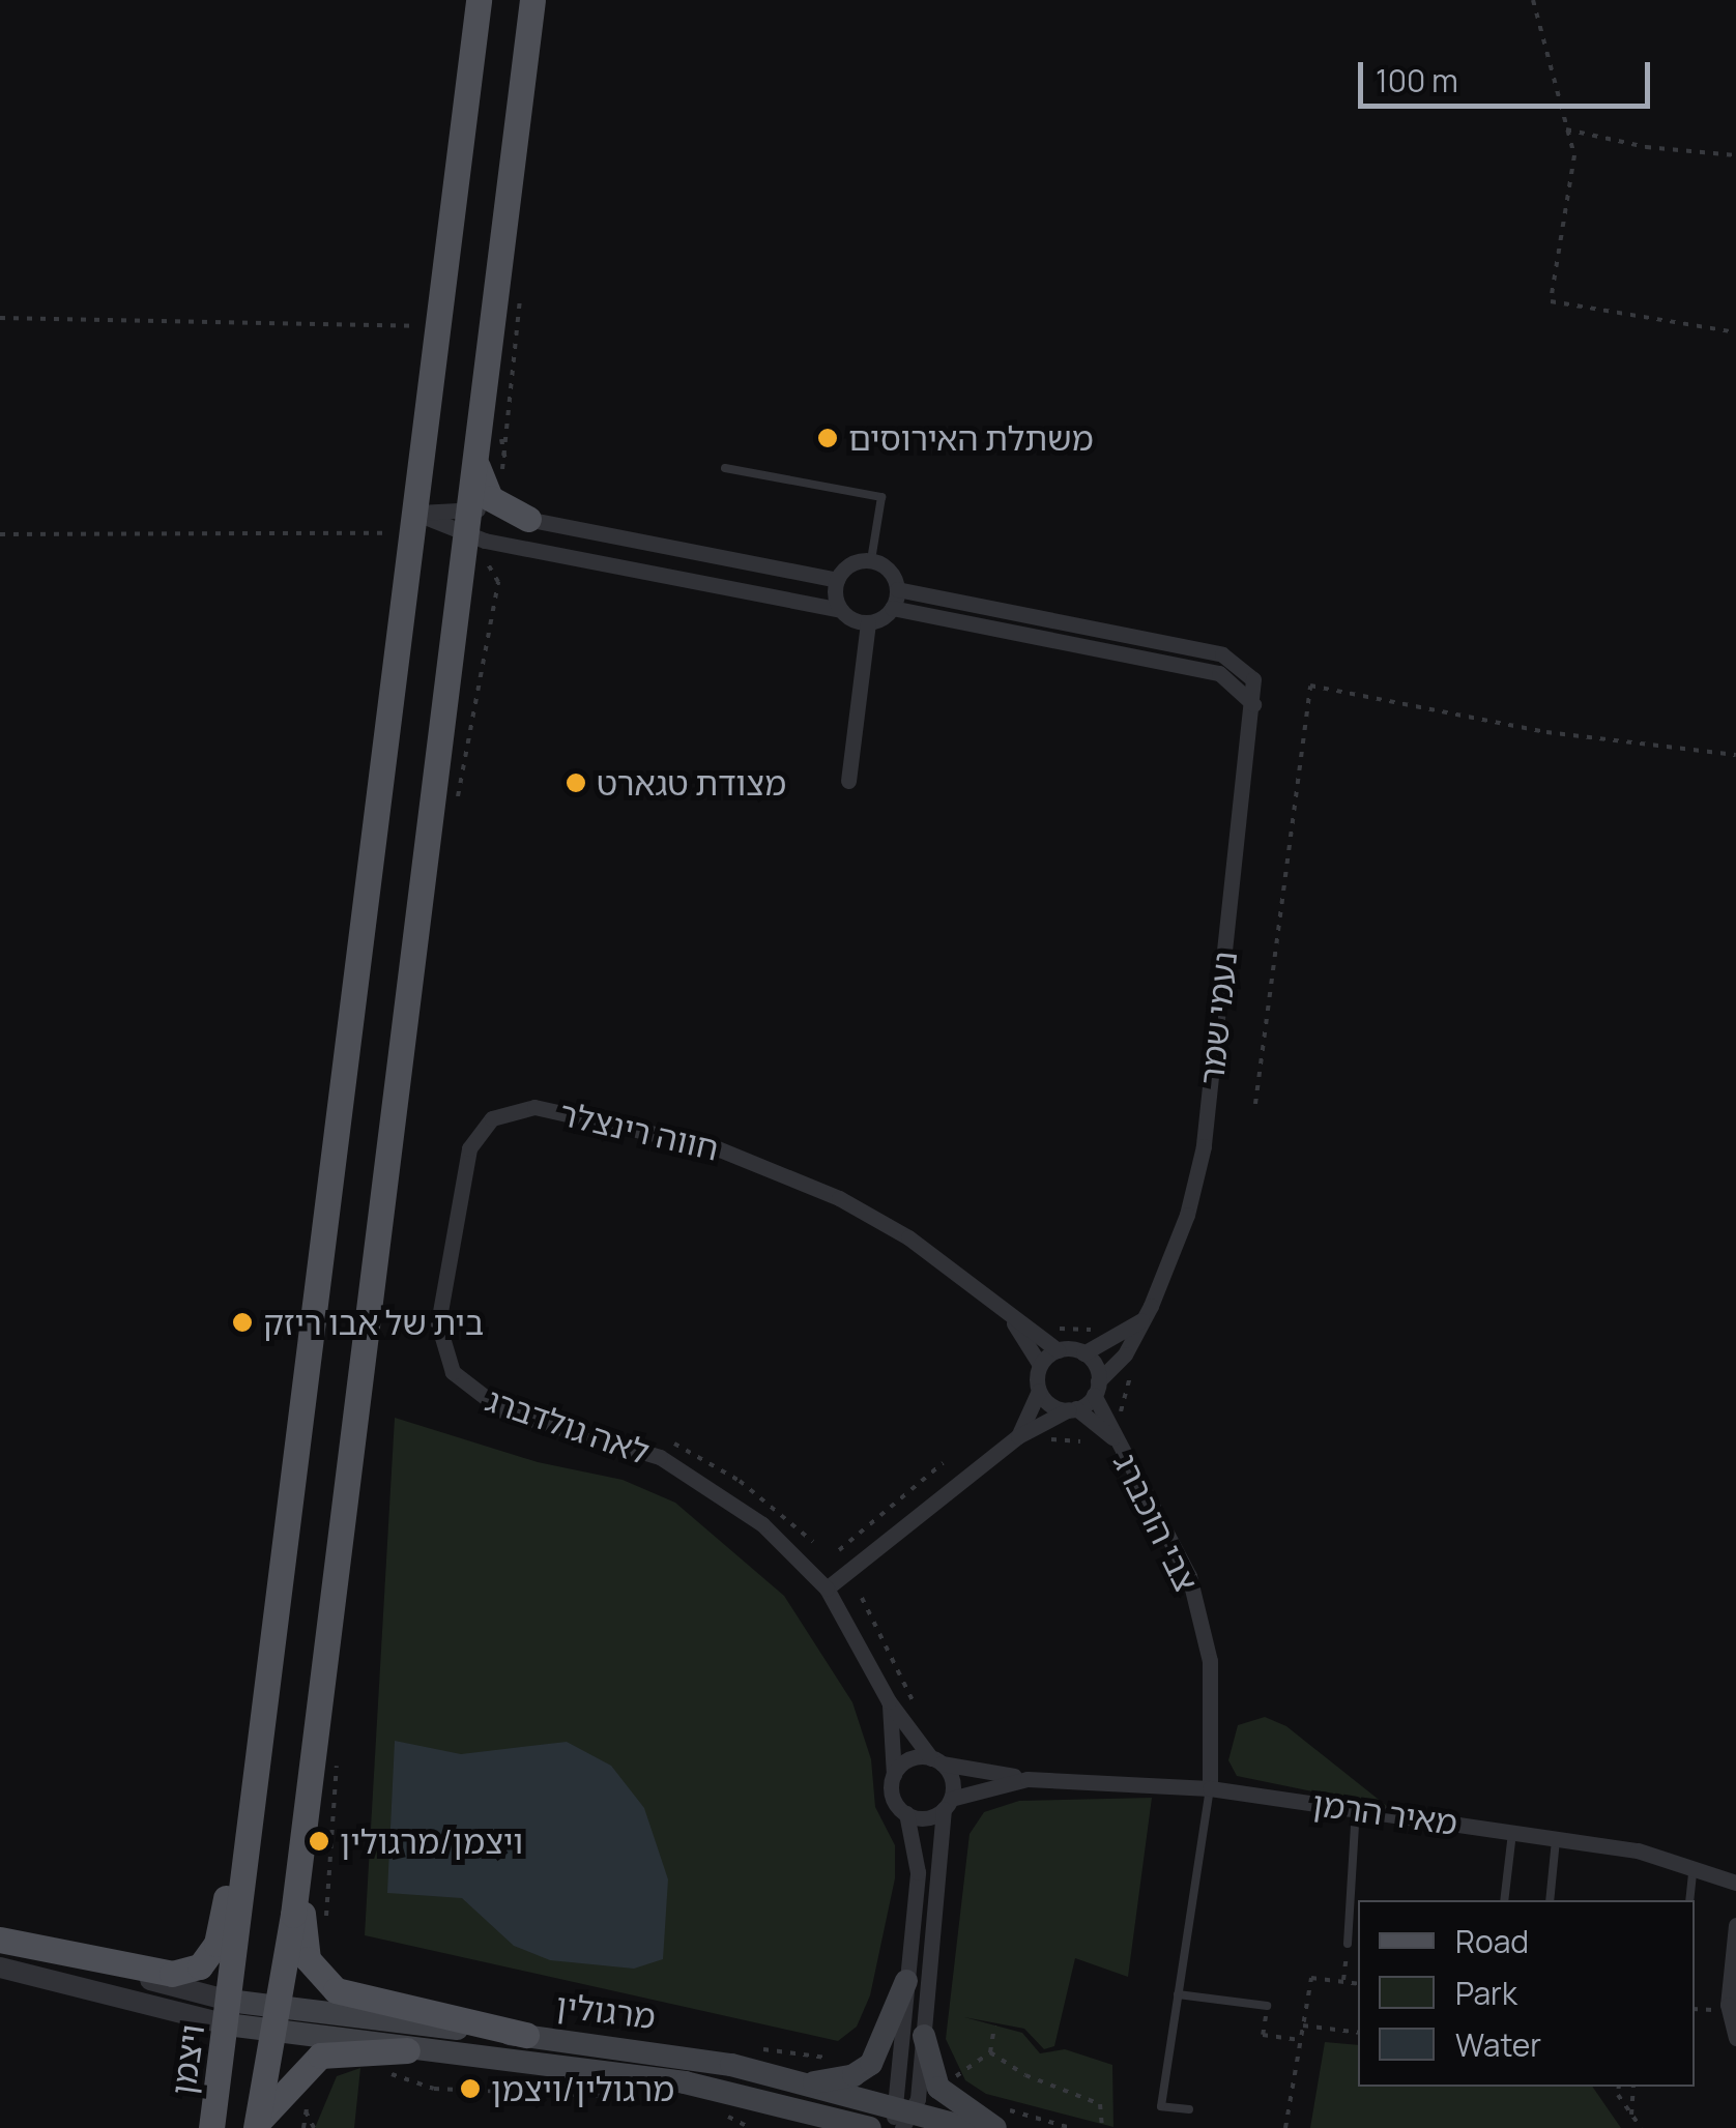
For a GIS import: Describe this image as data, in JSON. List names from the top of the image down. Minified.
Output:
{"streets":{"main road":["מרגולין","ויצמן"],"street":["נעמי שמר","חווה רינצלר","לאה גולדברג","צבי הוכברג","מאיר הרמן"]},"crossings":[["נעמי שמר","חווה רינצלר"],["נעמי שמר","צבי הוכברג"],["חווה רינצלר","לאה גולדברג"],["חווה רינצלר","צבי הוכברג"],["לאה גולדברג","מאיר הרמן"],["צבי הוכברג","מאיר הרמן"],["מרגולין","ויצמן"]],"places":["משתלת האירוסים","מצודת טגארט","בית של אבו ריזק","ויצמן/מרגולין","מרגולין/ויצמן"],"legend":["Road","Park","Water"],"scale_bar":"100 m"}
